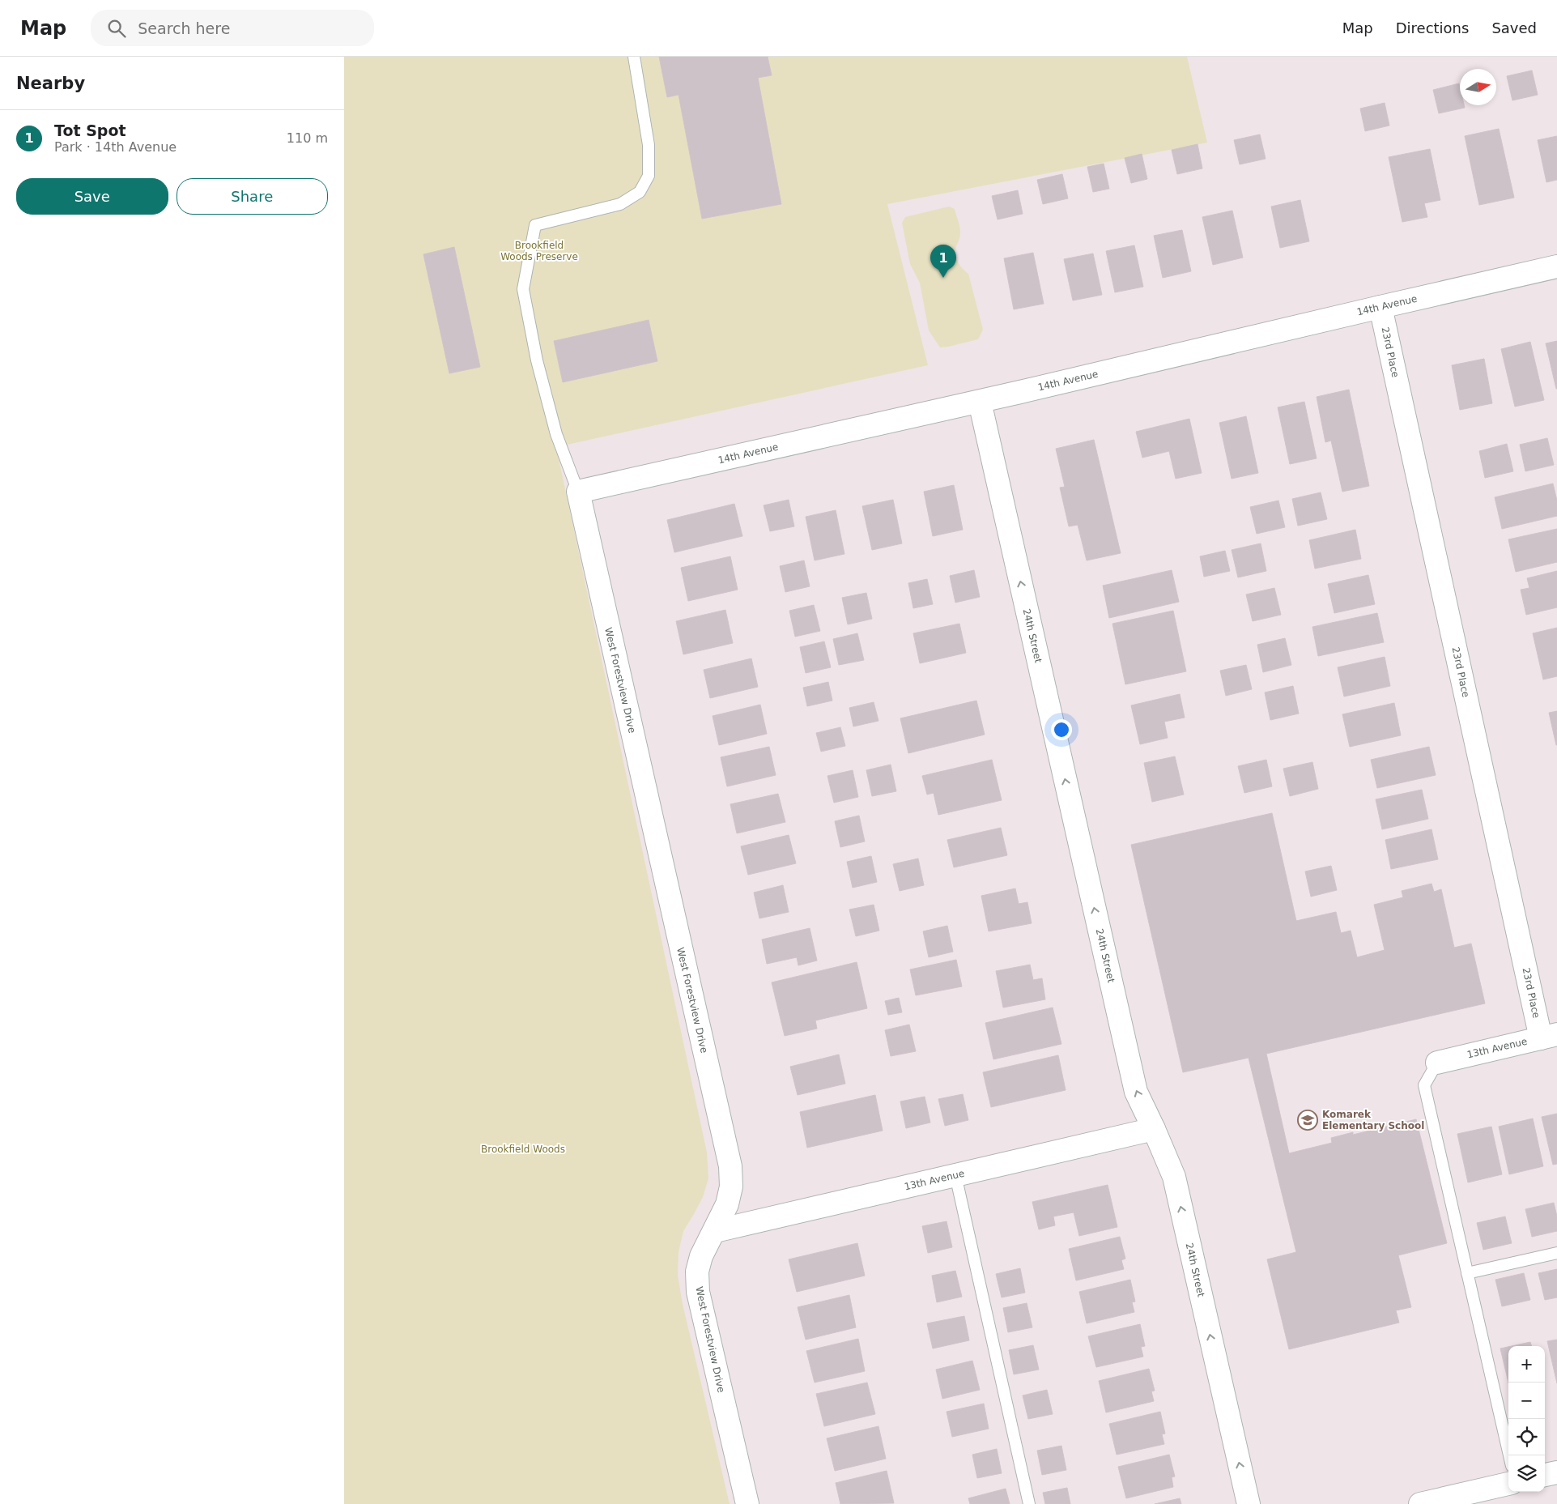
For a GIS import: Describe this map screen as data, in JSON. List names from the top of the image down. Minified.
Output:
{"streets":{"street":["14th Avenue","23rd Place","24th Street","West Forestview Drive","13th Avenue"]},"crossings":[["14th Avenue","23rd Place"],["14th Avenue","24th Street"],["14th Avenue","West Forestview Drive"],["23rd Place","13th Avenue"],["24th Street","13th Avenue"],["West Forestview Drive","13th Avenue"]],"one_way":["24th Street"],"parks":["Brookfield Woods Preserve","Brookfield Woods"],"places":{"school or university":["Komarek Elementary School"]},"north":"right","page":{"header":"Map","search":"Search here","nav":["Map","Directions","Saved"],"heading":"Nearby","list":[{"mark":"1","name":"Tot Spot","note":"Park · 14th Avenue","value":"110 m"}],"buttons":["Save","Share"],"pins":"1","map_buttons":["+","−"]}}
